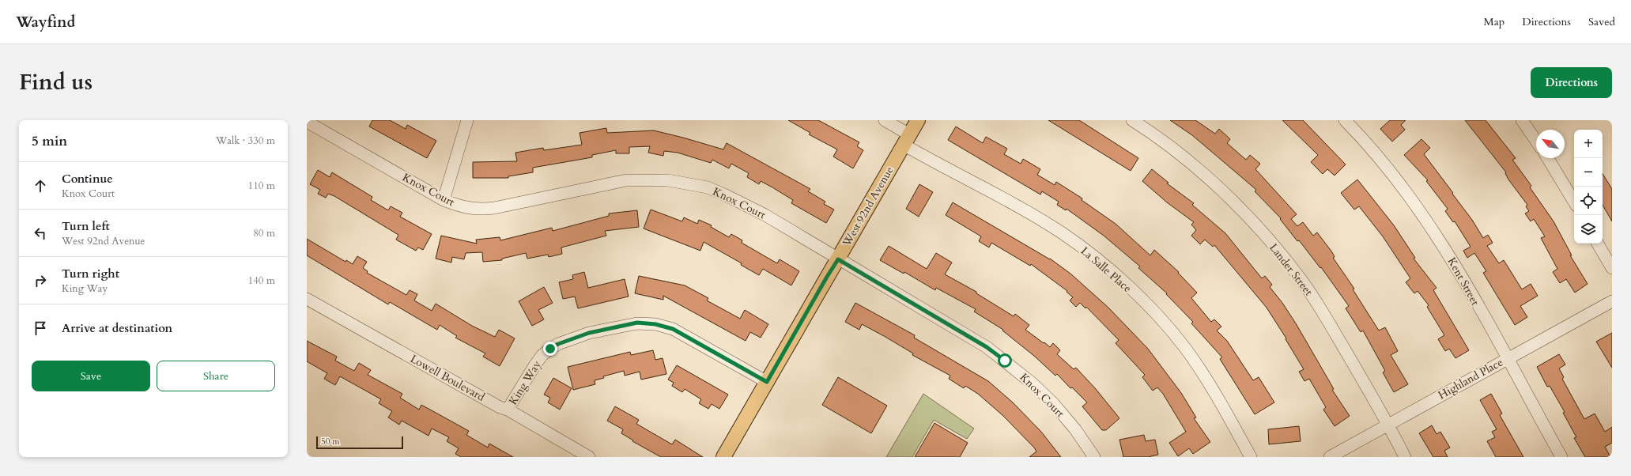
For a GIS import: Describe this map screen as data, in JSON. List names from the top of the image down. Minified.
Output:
{"streets":{"main road":["West 92nd Avenue"],"street":["Knox Court","La Salle Place","Lander Street","Kent Street","Lowell Boulevard","Highland Place","King Way"]},"crossings":[["Knox Court","West 92nd Avenue"],["West 92nd Avenue","La Salle Place"],["West 92nd Avenue","King Way"],["Lander Street","Highland Place"],["Kent Street","Highland Place"],["Lowell Boulevard","King Way"]],"scale_bar":"50 m","north":"top left","page":{"header":"Wayfind","nav":["Map","Directions","Saved"],"title":"Find us","buttons":["Directions",["Save","Share"]],"heading":["5 min","Walk · 330 m"],"map_buttons":["+","−"],"list":[["Continue","Knox Court","110 m"],["Turn left","West 92nd Avenue","80 m"],["Turn right","King Way","140 m"],"Arrive at destination"],"scale":"50 m"}}
